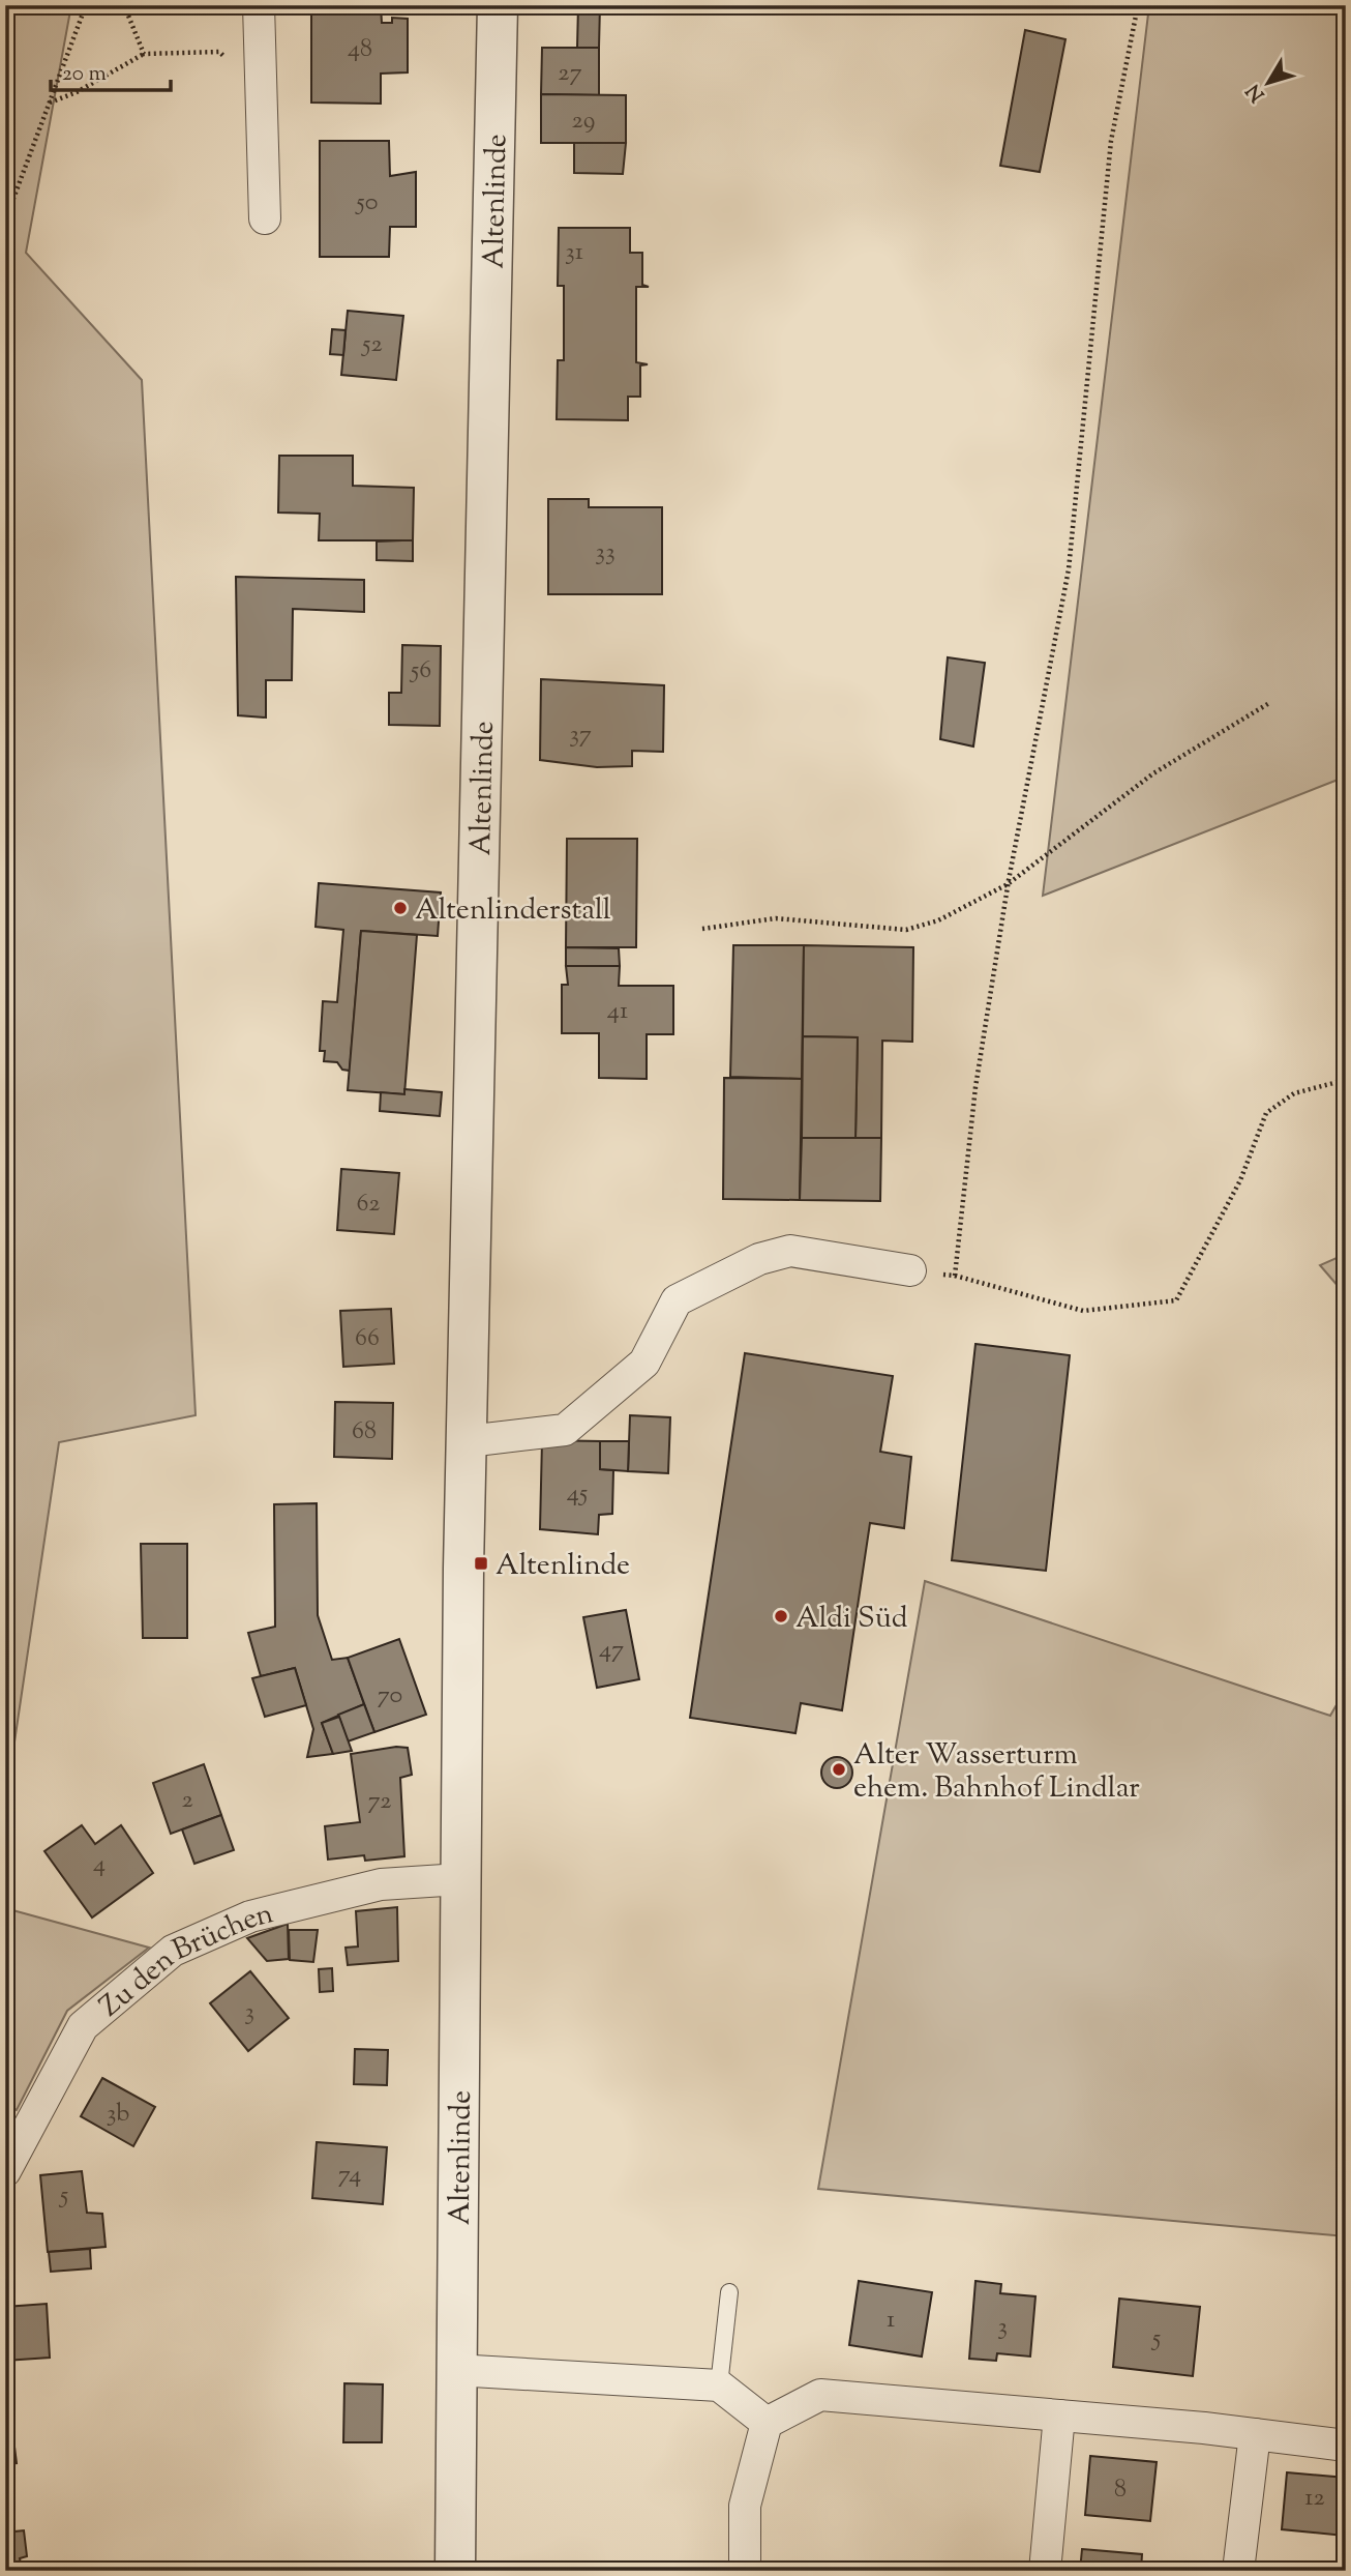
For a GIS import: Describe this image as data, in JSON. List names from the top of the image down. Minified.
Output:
{"streets":{"street":["Altenlinde","Zu den Brüchen"]},"crossings":[["Altenlinde","Zu den Brüchen"]],"places":{"other":["Altenlinderstall","Aldi Süd","Alter Wasserturm ehem. Bahnhof Lindlar"],"transit":["Altenlinde"]},"house_numbers":["48","27","29","50","31","52","33","56","37","41","62","66","68","45","47","70","2","72","4","3","3b","74","5","1","3","5","8","12"],"scale_bar":"20 m","north":"bottom left"}
